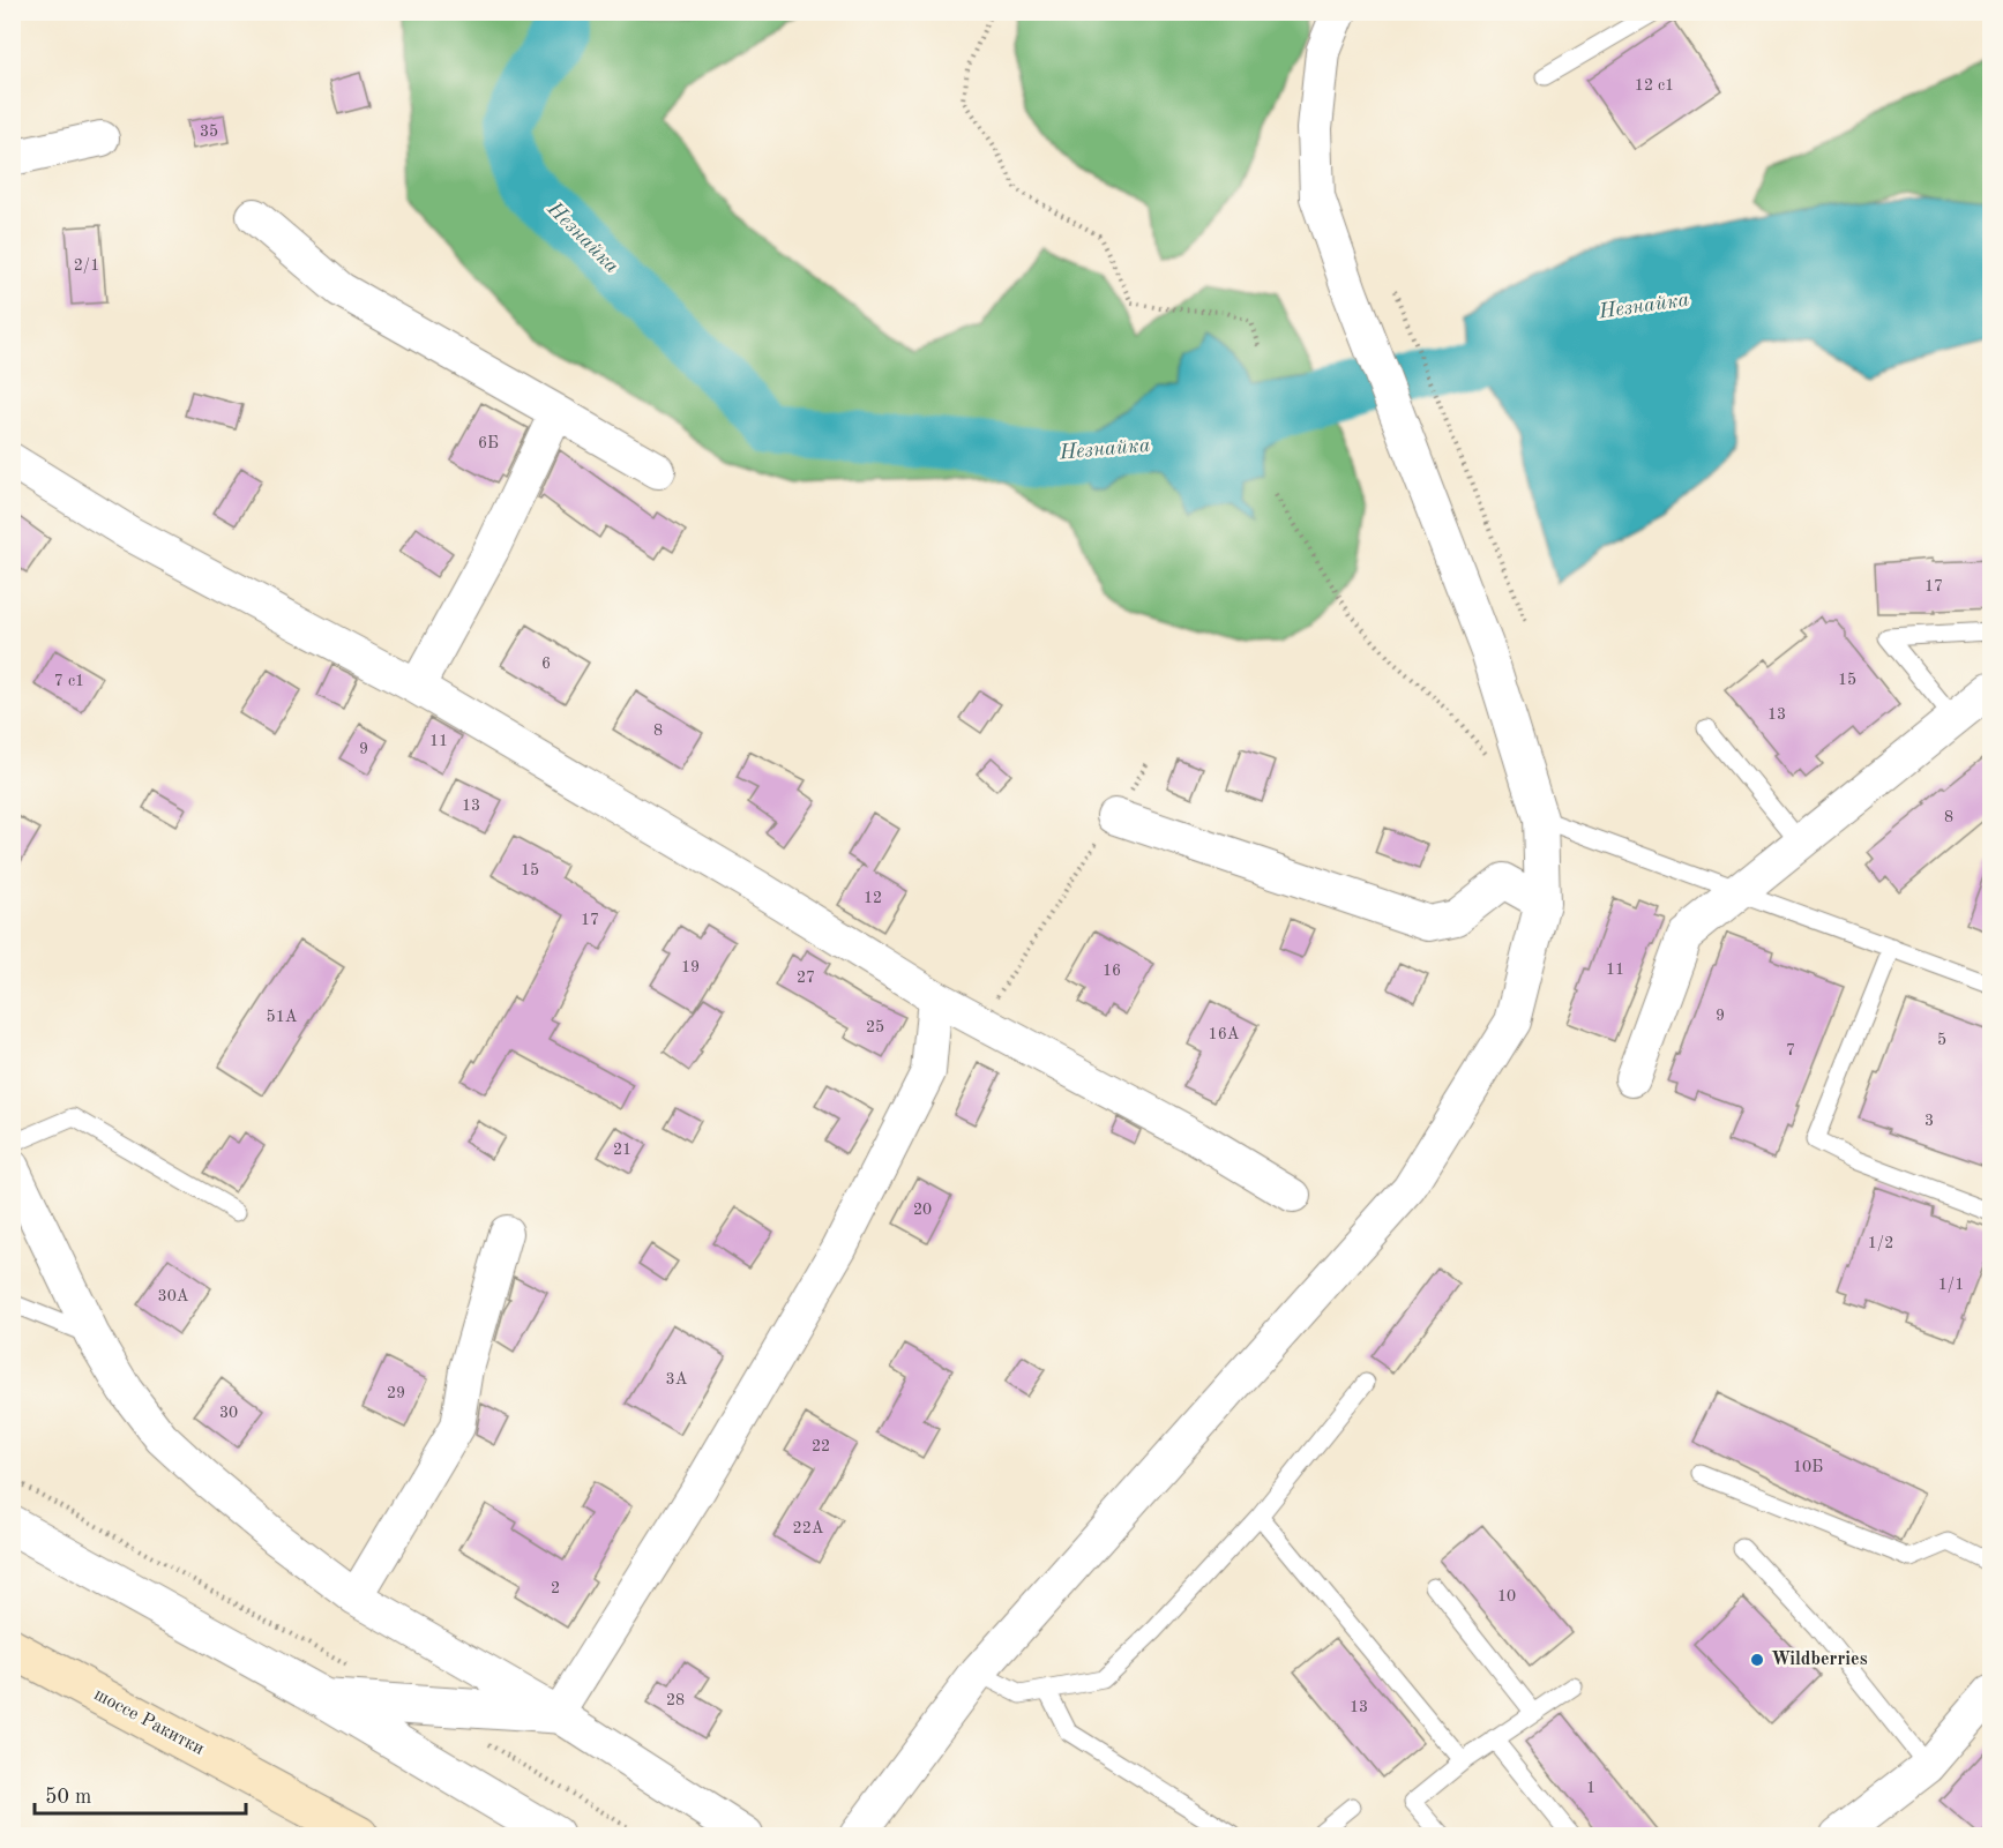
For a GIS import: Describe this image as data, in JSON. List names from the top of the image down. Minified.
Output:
{"streets":{"main road":["шоссе Ракитки"]},"water":["Незнайка"],"places":["Wildberries"],"house_numbers":["12 с1","35","2/1","6Б","17","6","15","7 с1","13","8","11","9","13","8","15","12","17","19","11","16","27","9","51А","25","16А","5","7","3","21","20","1/2","1/1","30А","3А","29","30","22","10Б","22А","2","10","28","13","1"],"scale_bar":"50 m"}
